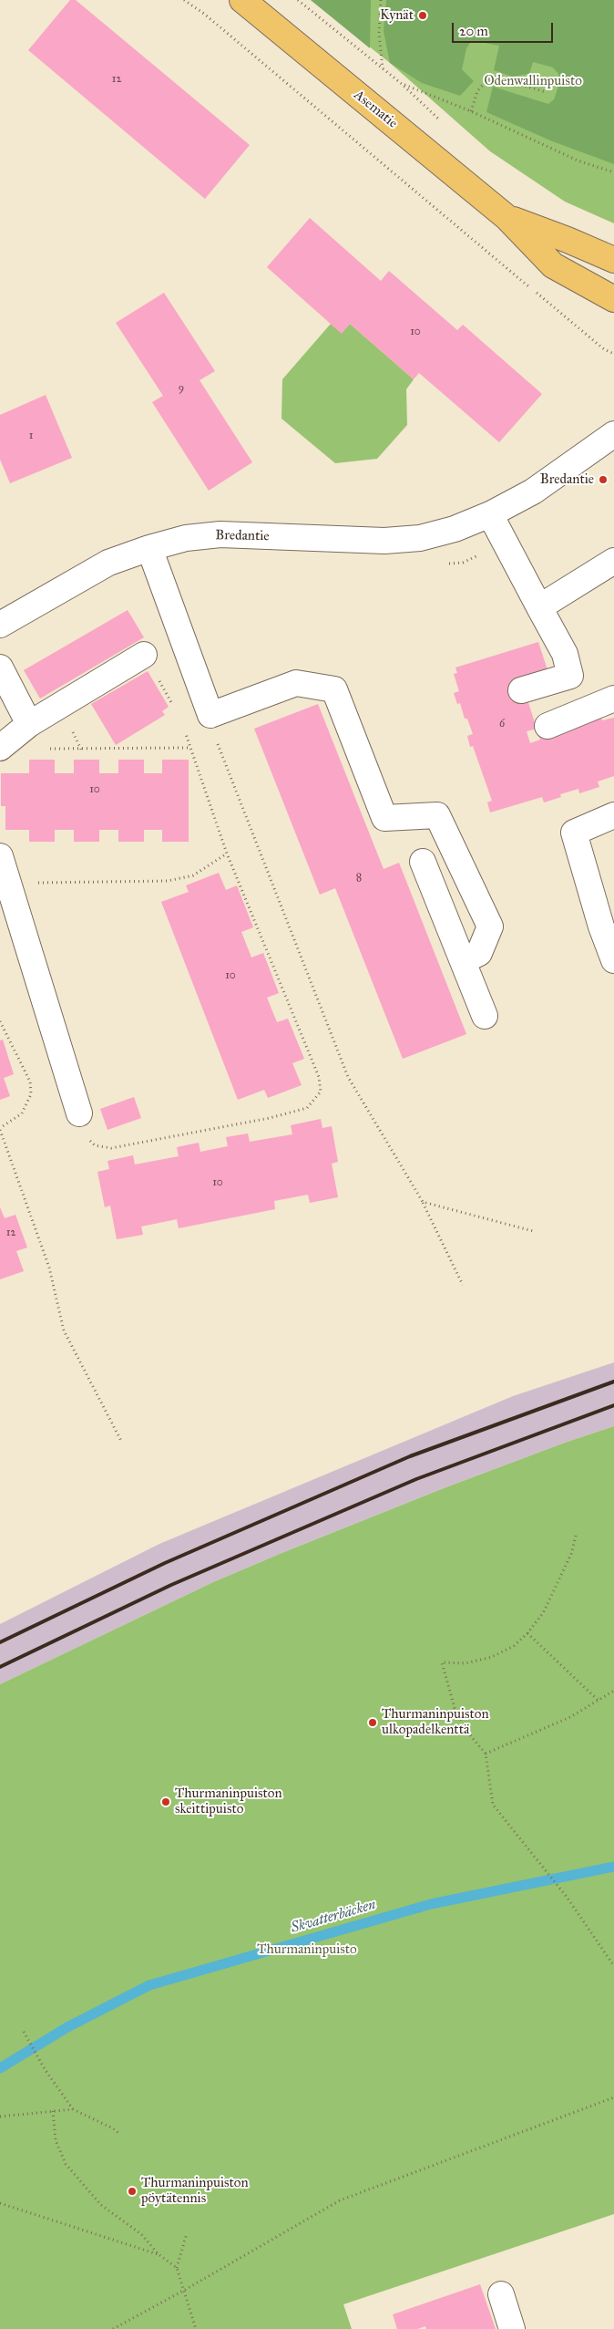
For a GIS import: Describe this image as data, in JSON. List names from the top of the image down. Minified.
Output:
{"streets":{"main road":["Asematie"],"street":["Bredantie"]},"water":["Skvatterbäcken"],"parks":["Odenwallinpuisto","Thurmaninpuisto"],"places":["Kynät","Bredantie","Thurmaninpuiston ulkopadelkenttä","Thurmaninpuiston skeittipuisto","Thurmaninpuiston pöytätennis"],"house_numbers":["12","10","9","1","6","10","8","10","10","12"],"scale_bar":"20 m"}
